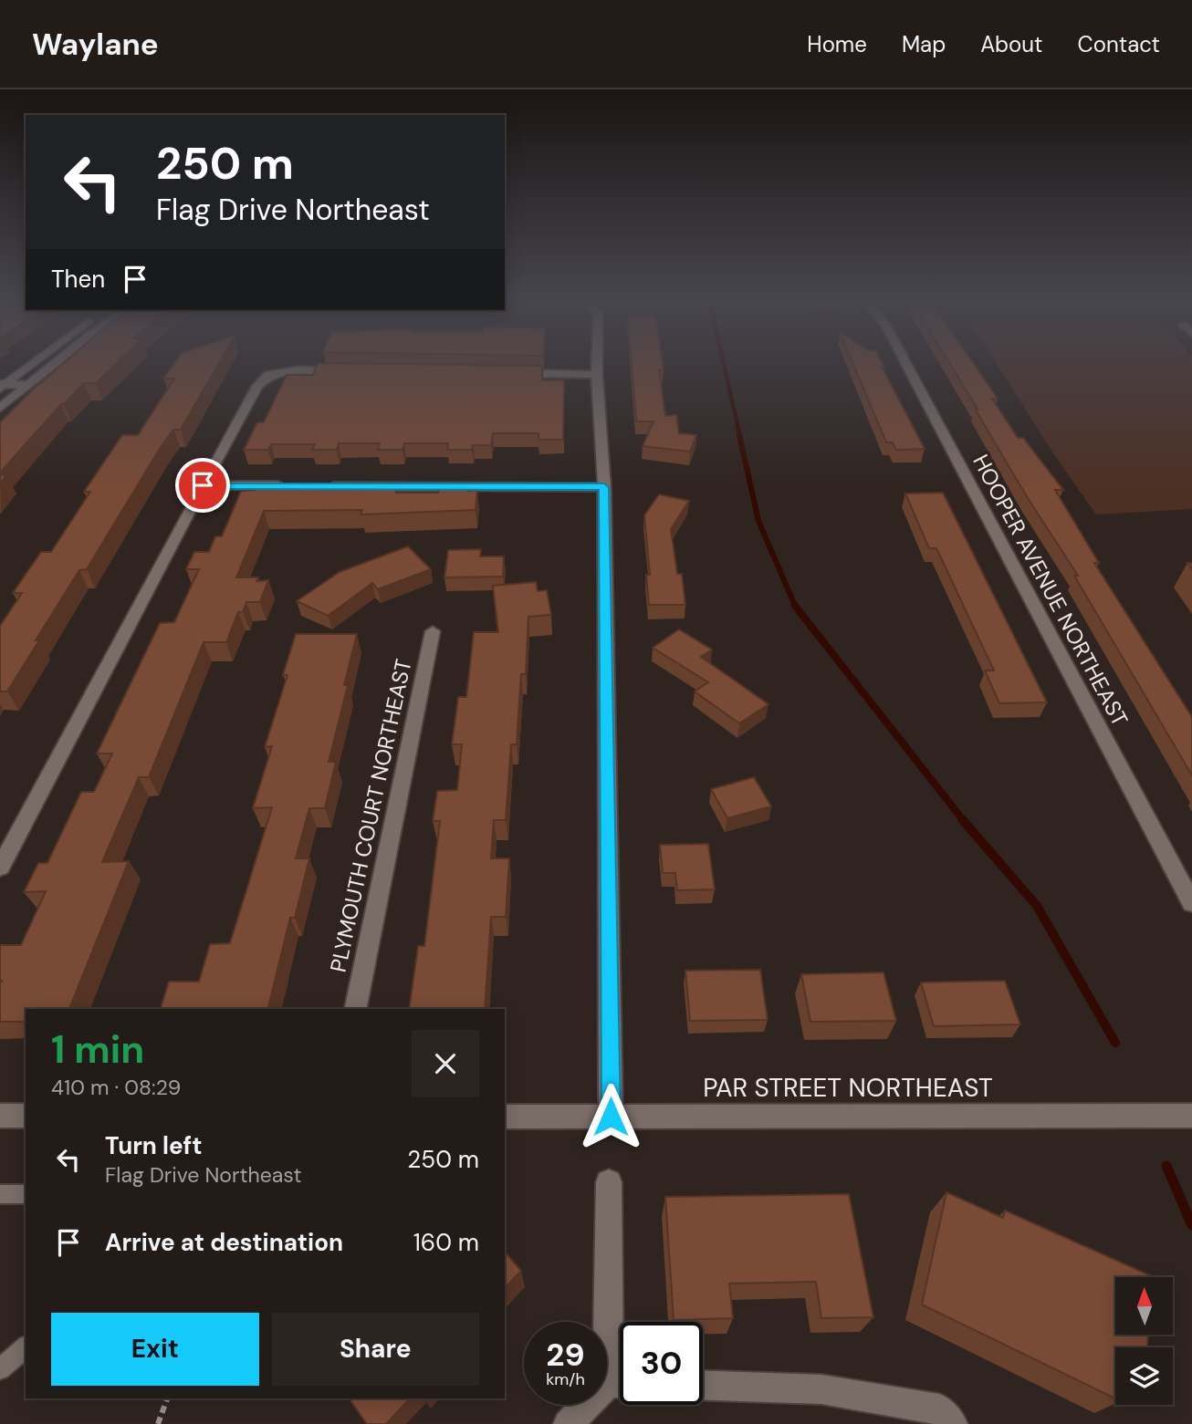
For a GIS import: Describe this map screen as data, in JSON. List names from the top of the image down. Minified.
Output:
{"streets":{"street":["HOOPER AVENUE NORTHEAST","PLYMOUTH COURT NORTHEAST","PAR STREET NORTHEAST"]},"north":"top","page":{"header":"Waylane","nav":["Home","Map","About","Contact"],"turn":["250 m","Flag Drive Northeast"],"then":"Then","heading":["1 min","410 m · 08:29"],"list":[{"name":"Turn left","note":"Flag Drive Northeast","value":"250 m"},{"name":"Arrive at destination","value":"160 m"}],"buttons":["Exit","Share"],"speed":"29 km/h","limit":"30"}}
